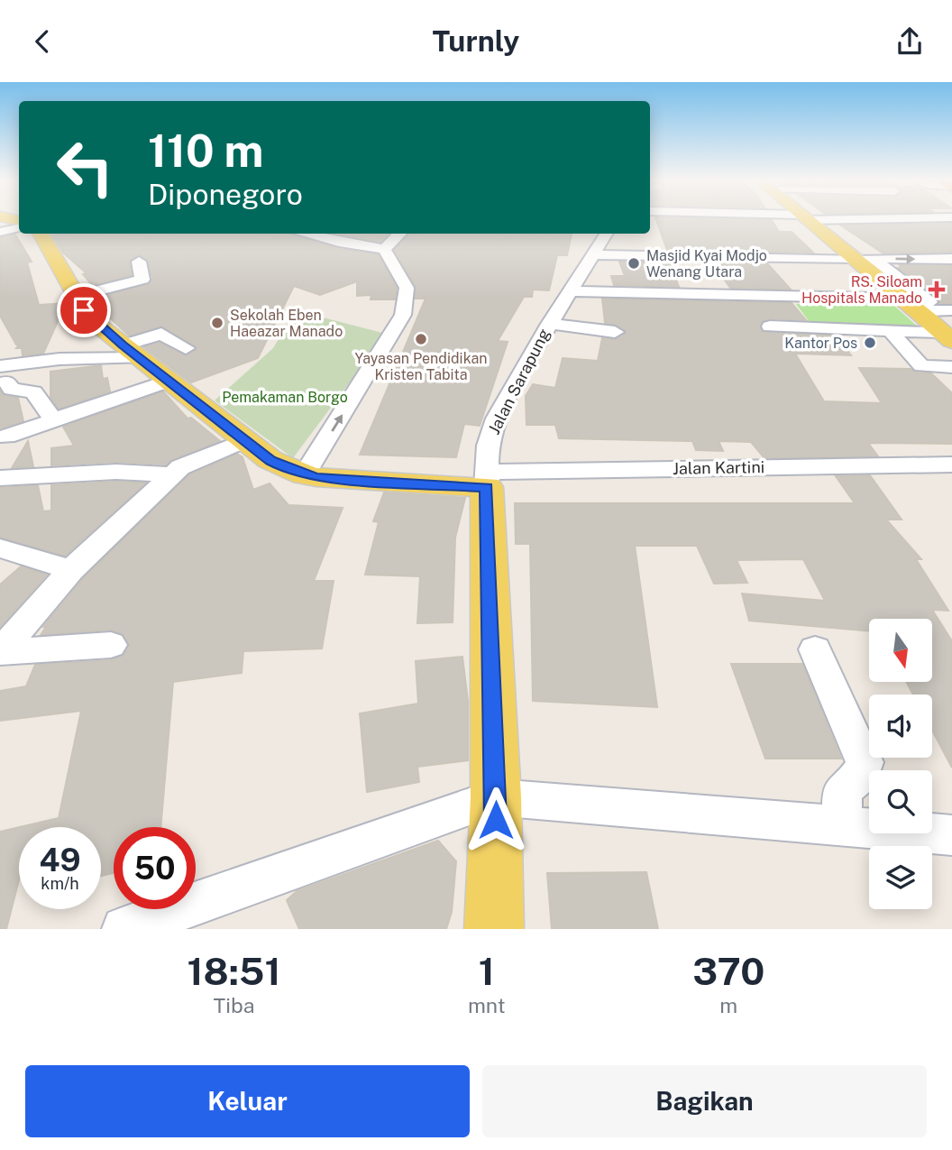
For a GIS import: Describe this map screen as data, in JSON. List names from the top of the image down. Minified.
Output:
{"streets":{"main road":["Jalan Sarapung"],"street":["Jalan Kartini"]},"crossings":[["Jalan Sarapung","Jalan Kartini"]],"parks":["Pemakaman Borgo"],"places":{"other":["Masjid Kyai Modjo Wenang Utara","Sekolah Eben Haeazar Manado","Yayasan Pendidikan Kristen Tabita","Kantor Pos"],"health":["RS. Siloam Hospitals Manado"]},"north":"bottom","page":{"header":"Turnly","turn":["110 m","Diponegoro"],"speed":"49 km/h","limit":"50","eta":["18:51","Tiba","1","mnt","370","m"],"buttons":["Keluar","Bagikan"]}}
